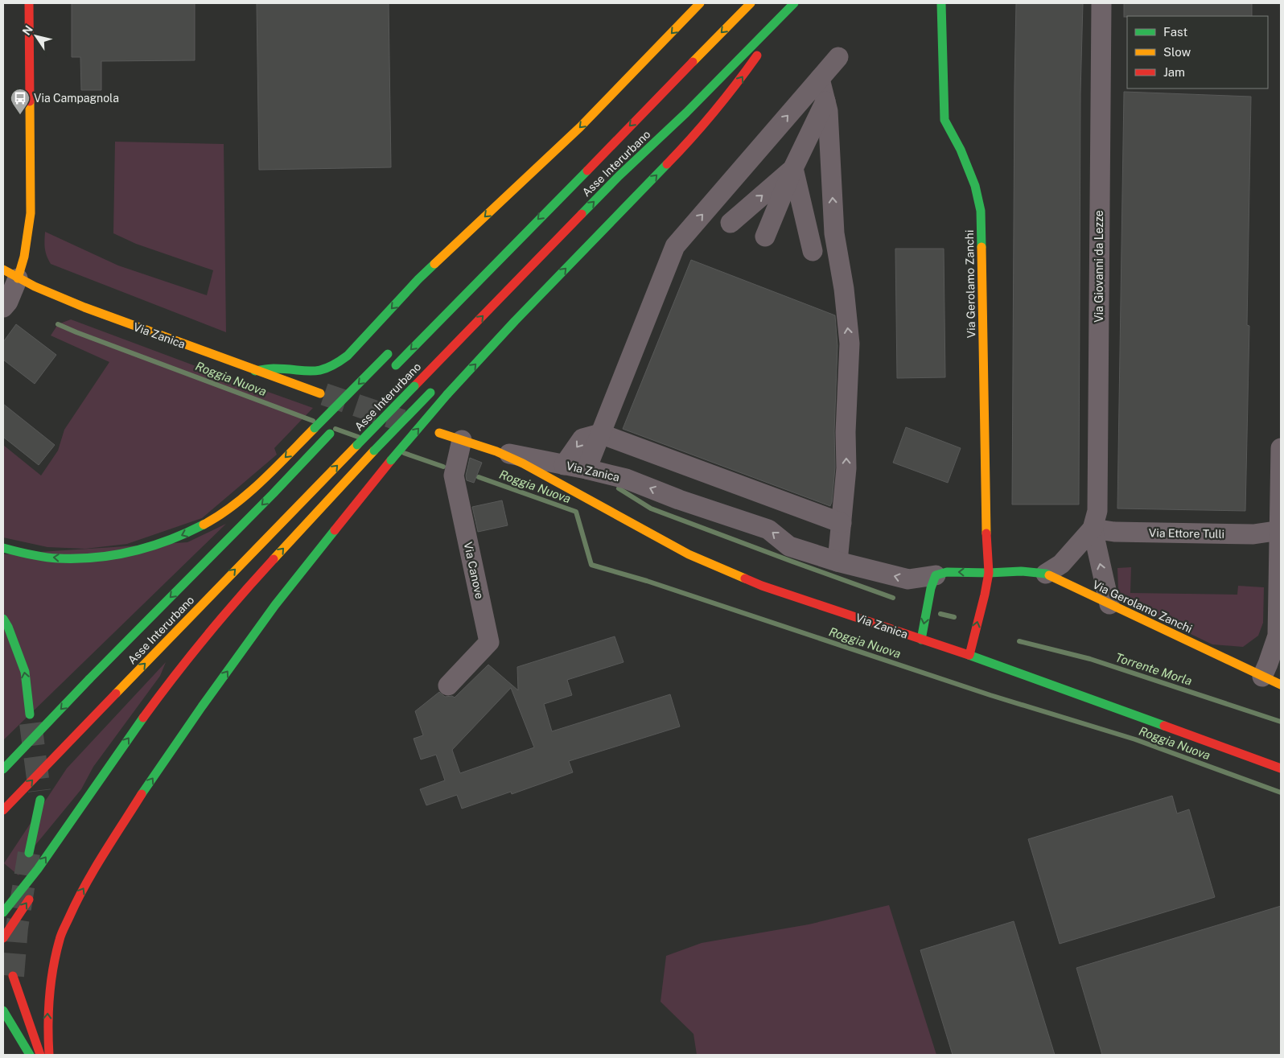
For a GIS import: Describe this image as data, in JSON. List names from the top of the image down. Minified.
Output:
{"streets":{"main road":["Asse Interurbano","Via Gerolamo Zanchi","Via Zanica"],"street":["Via Giovanni da Lezze","Via Ettore Tulli","Via Canove"]},"crossings":[["Via Giovanni da Lezze","Via Gerolamo Zanchi"],["Via Giovanni da Lezze","Via Ettore Tulli"],["Via Gerolamo Zanchi","Via Zanica"],["Via Zanica","Via Canove"]],"water":["Roggia Nuova","Torrente Morla"],"places":{"bus stop":["Via Campagnola"]},"legend":["Fast","Slow","Jam"],"north":"top left"}
